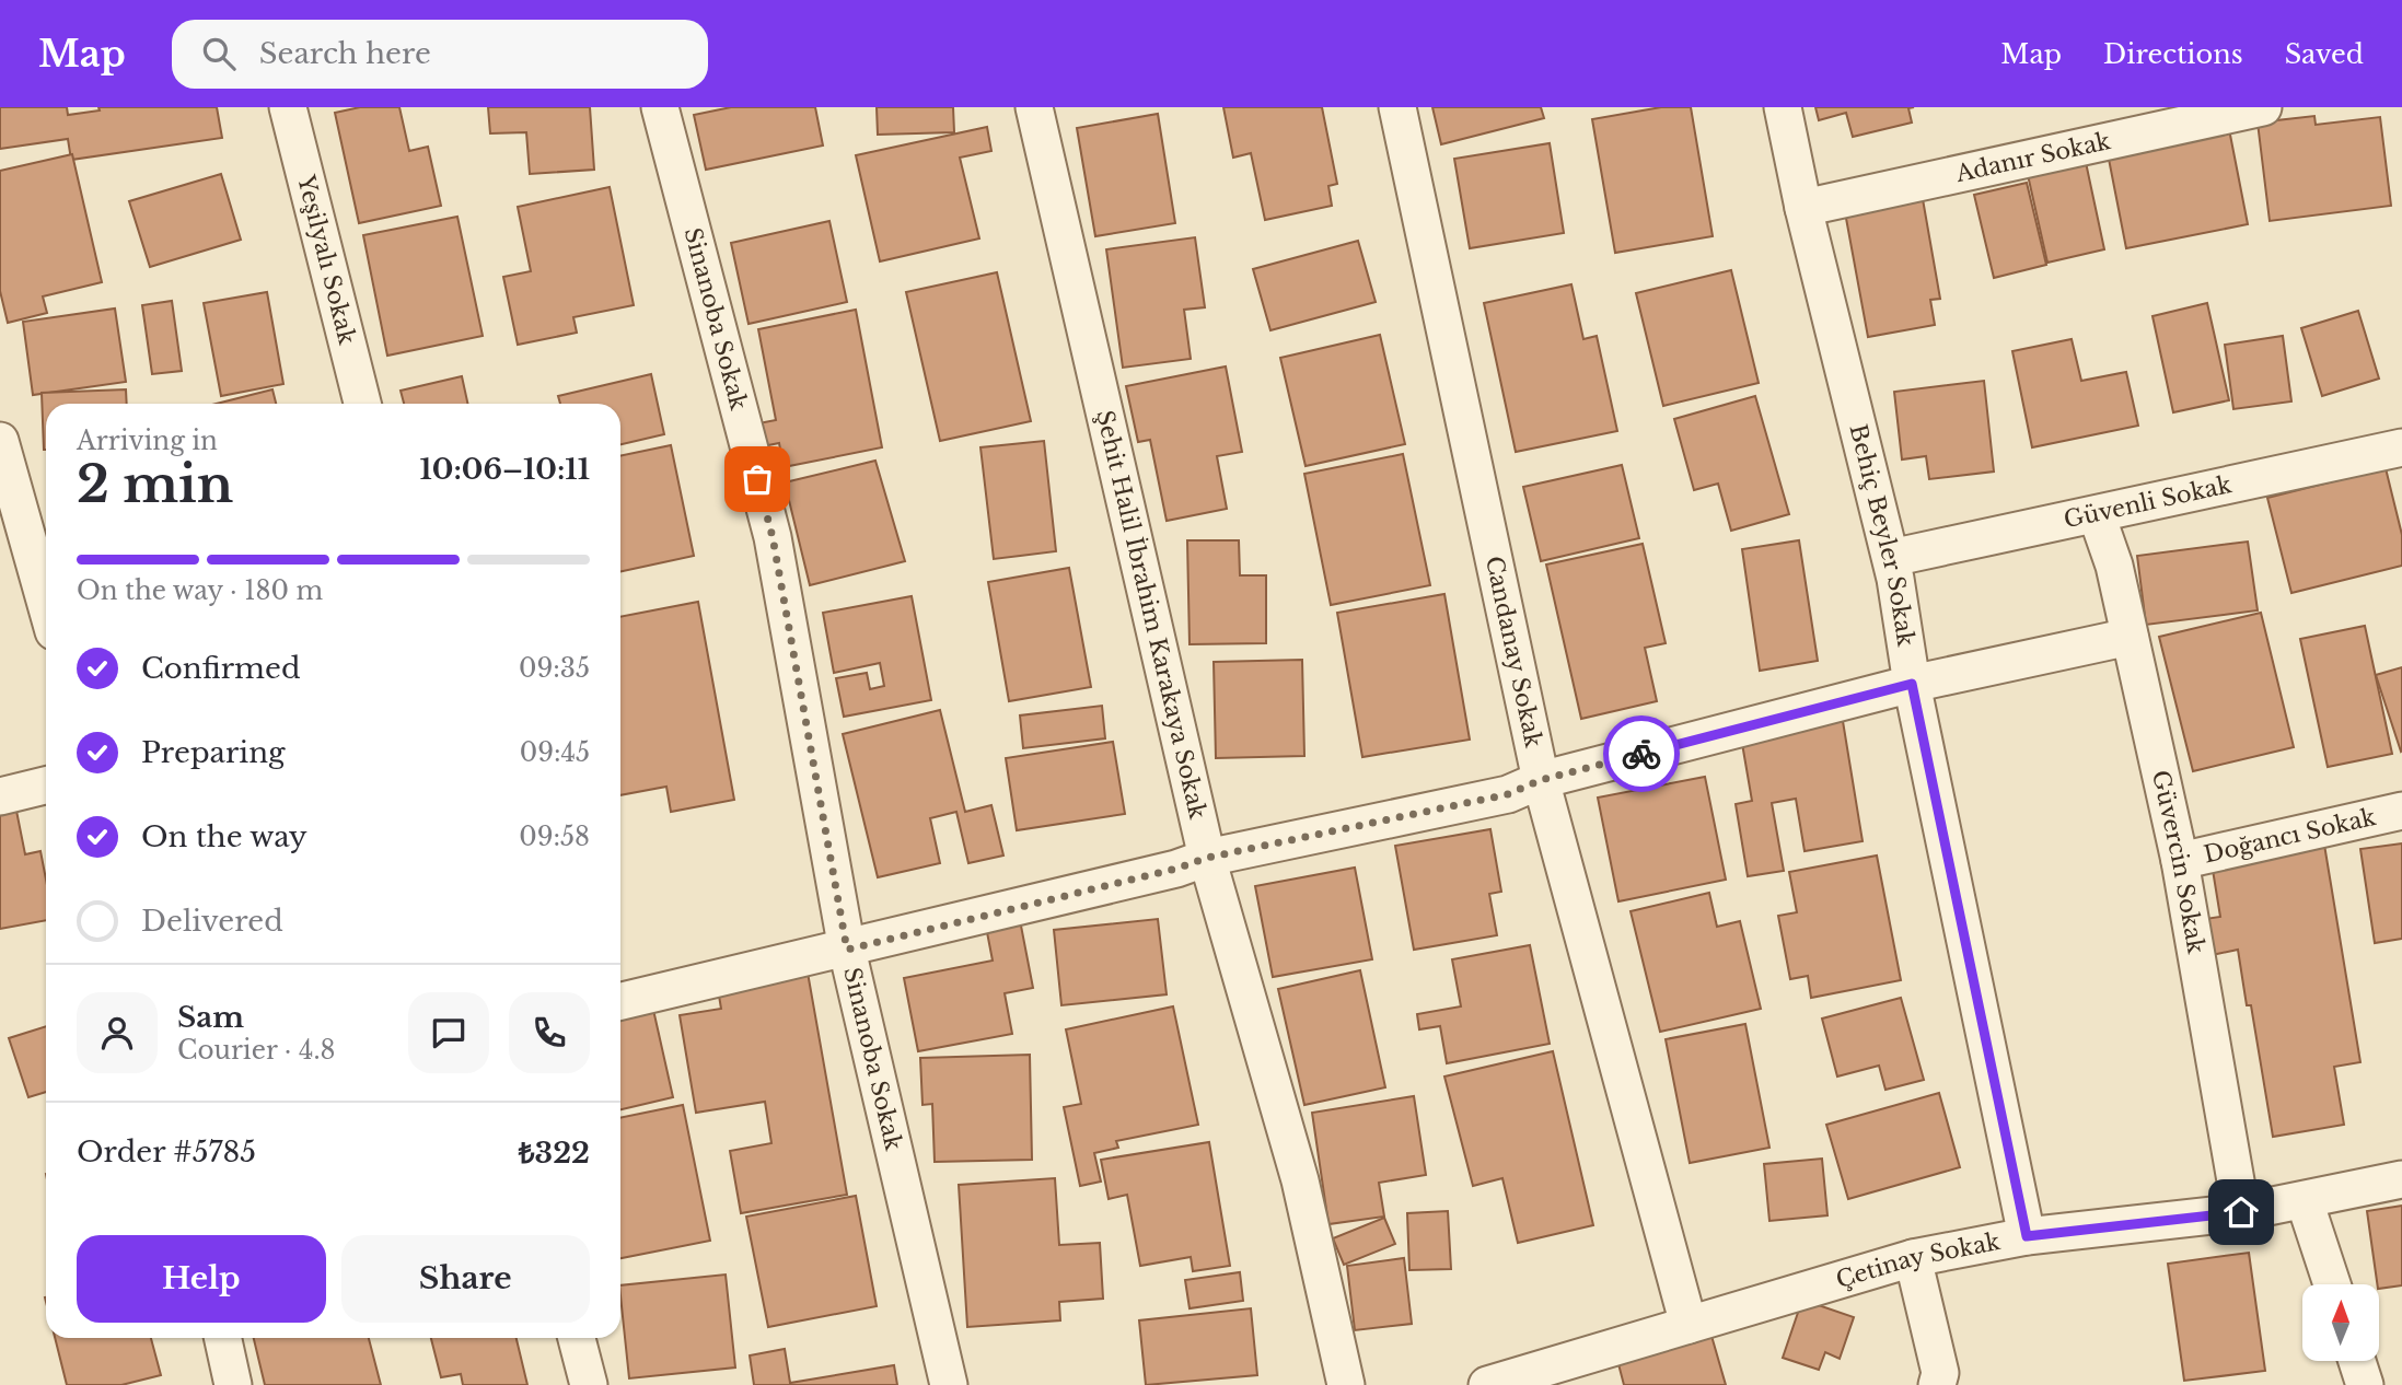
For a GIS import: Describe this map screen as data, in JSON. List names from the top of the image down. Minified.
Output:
{"streets":{"street":["Adanır Sokak","Yeşilyalı Sokak","Sinanoba Sokak","Güvenli Sokak","Behiç Beyler Sokak","Şehit Halil İbrahim Karakaya Sokak","Candanay Sokak","Doğancı Sokak","Güvercin Sokak","Çetinay Sokak"]},"crossings":[["Adanır Sokak","Behiç Beyler Sokak"],["Güvenli Sokak","Behiç Beyler Sokak"],["Güvenli Sokak","Güvercin Sokak"],["Behiç Beyler Sokak","Çetinay Sokak"],["Candanay Sokak","Çetinay Sokak"],["Doğancı Sokak","Güvercin Sokak"],["Güvercin Sokak","Çetinay Sokak"]],"north":"top","page":{"header":"Map","search":"Search here","nav":["Map","Directions","Saved"],"heading":["2 min","Arriving in","10:06–10:11"],"panel":["Sam","Courier · 4.8","Order #5785","₺322"],"bar":"On the way · 180 m","list":[["Confirmed","09:35"],["Preparing","09:45"],["On the way","09:58"],"Delivered"],"buttons":["Help","Share"]}}
